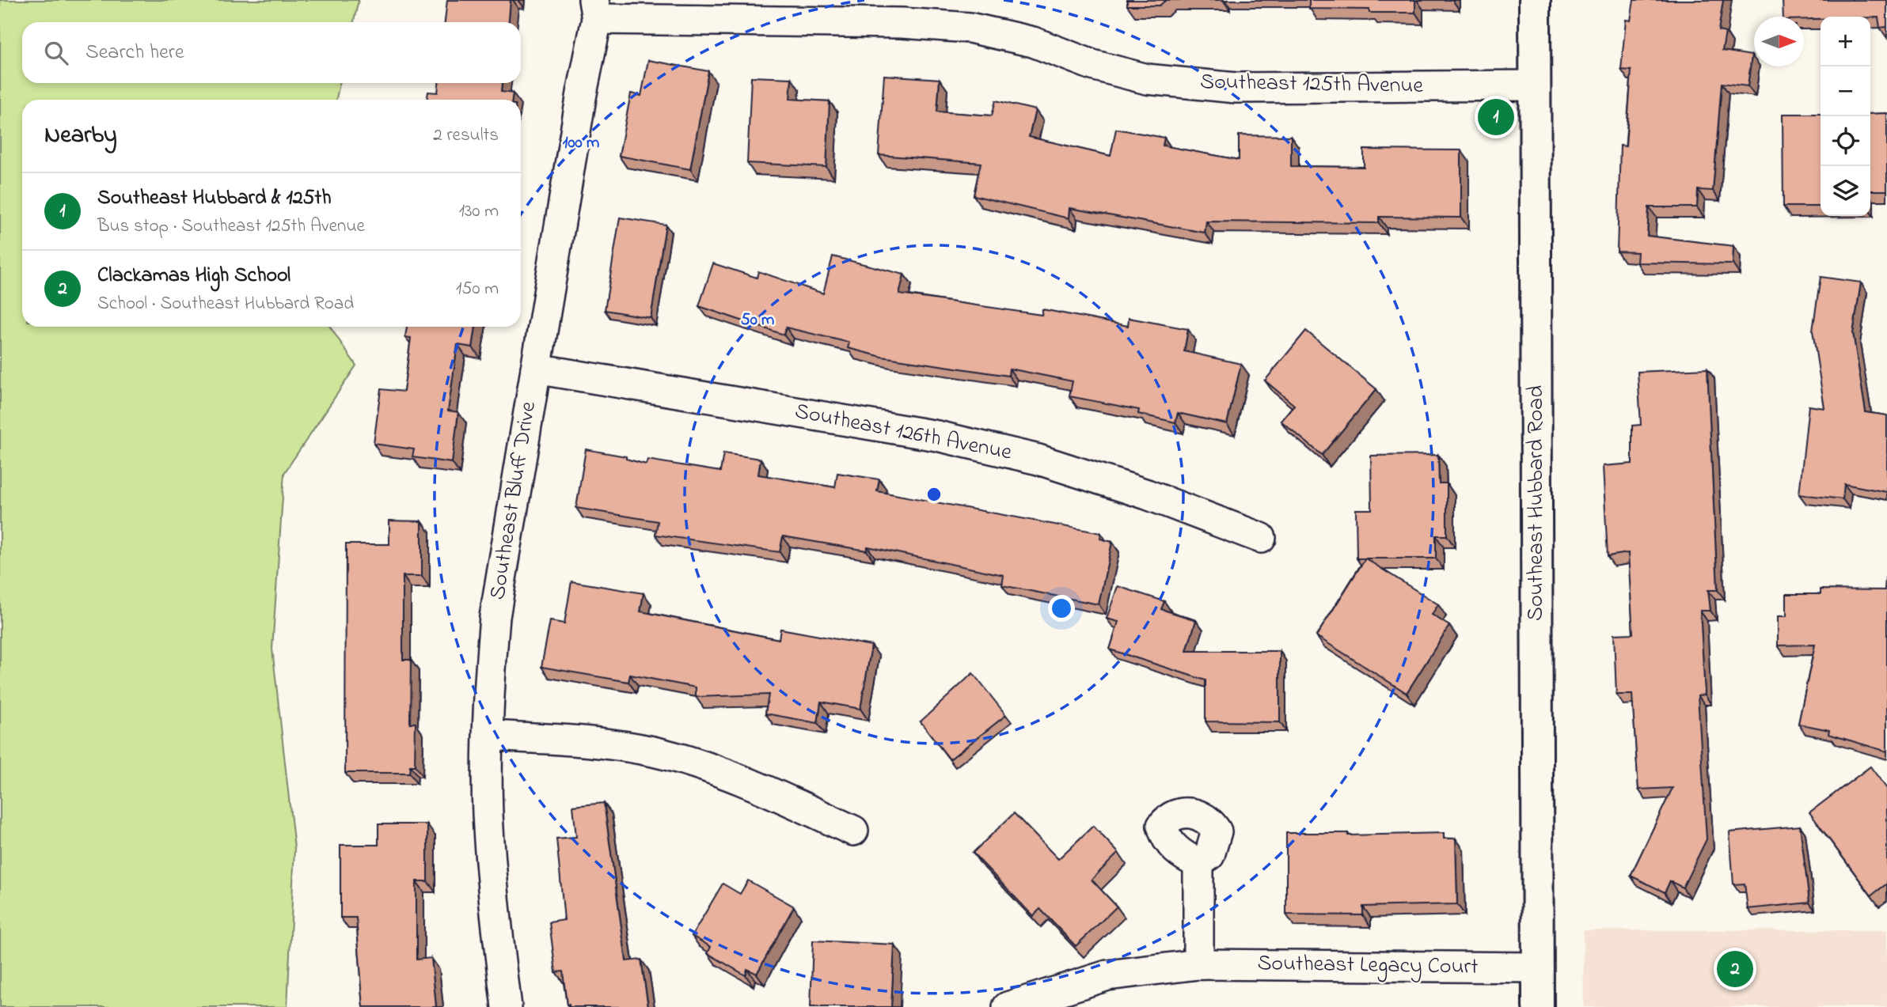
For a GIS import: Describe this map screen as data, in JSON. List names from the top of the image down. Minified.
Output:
{"streets":{"main road":["Southeast Hubbard Road"],"street":["Southeast 125th Avenue","Southeast 126th Avenue","Southeast Bluff Drive","Southeast Legacy Court"]},"crossings":[["Southeast 125th Avenue","Southeast Bluff Drive"],["Southeast 125th Avenue","Southeast Hubbard Road"],["Southeast 126th Avenue","Southeast Bluff Drive"],["Southeast Hubbard Road","Southeast Legacy Court"]],"north":"right","page":{"map_buttons":["+","−"],"search":"Search here","pins":["1","2"],"heading":["Nearby","2 results"],"list":[{"mark":"1","name":"Southeast Hubbard & 125th","note":"Bus stop · Southeast 125th Avenue","value":"130 m"},{"mark":"2","name":"Clackamas High School","note":"School · Southeast Hubbard Road","value":"150 m"}]},"rings":["100 m","50 m"]}
